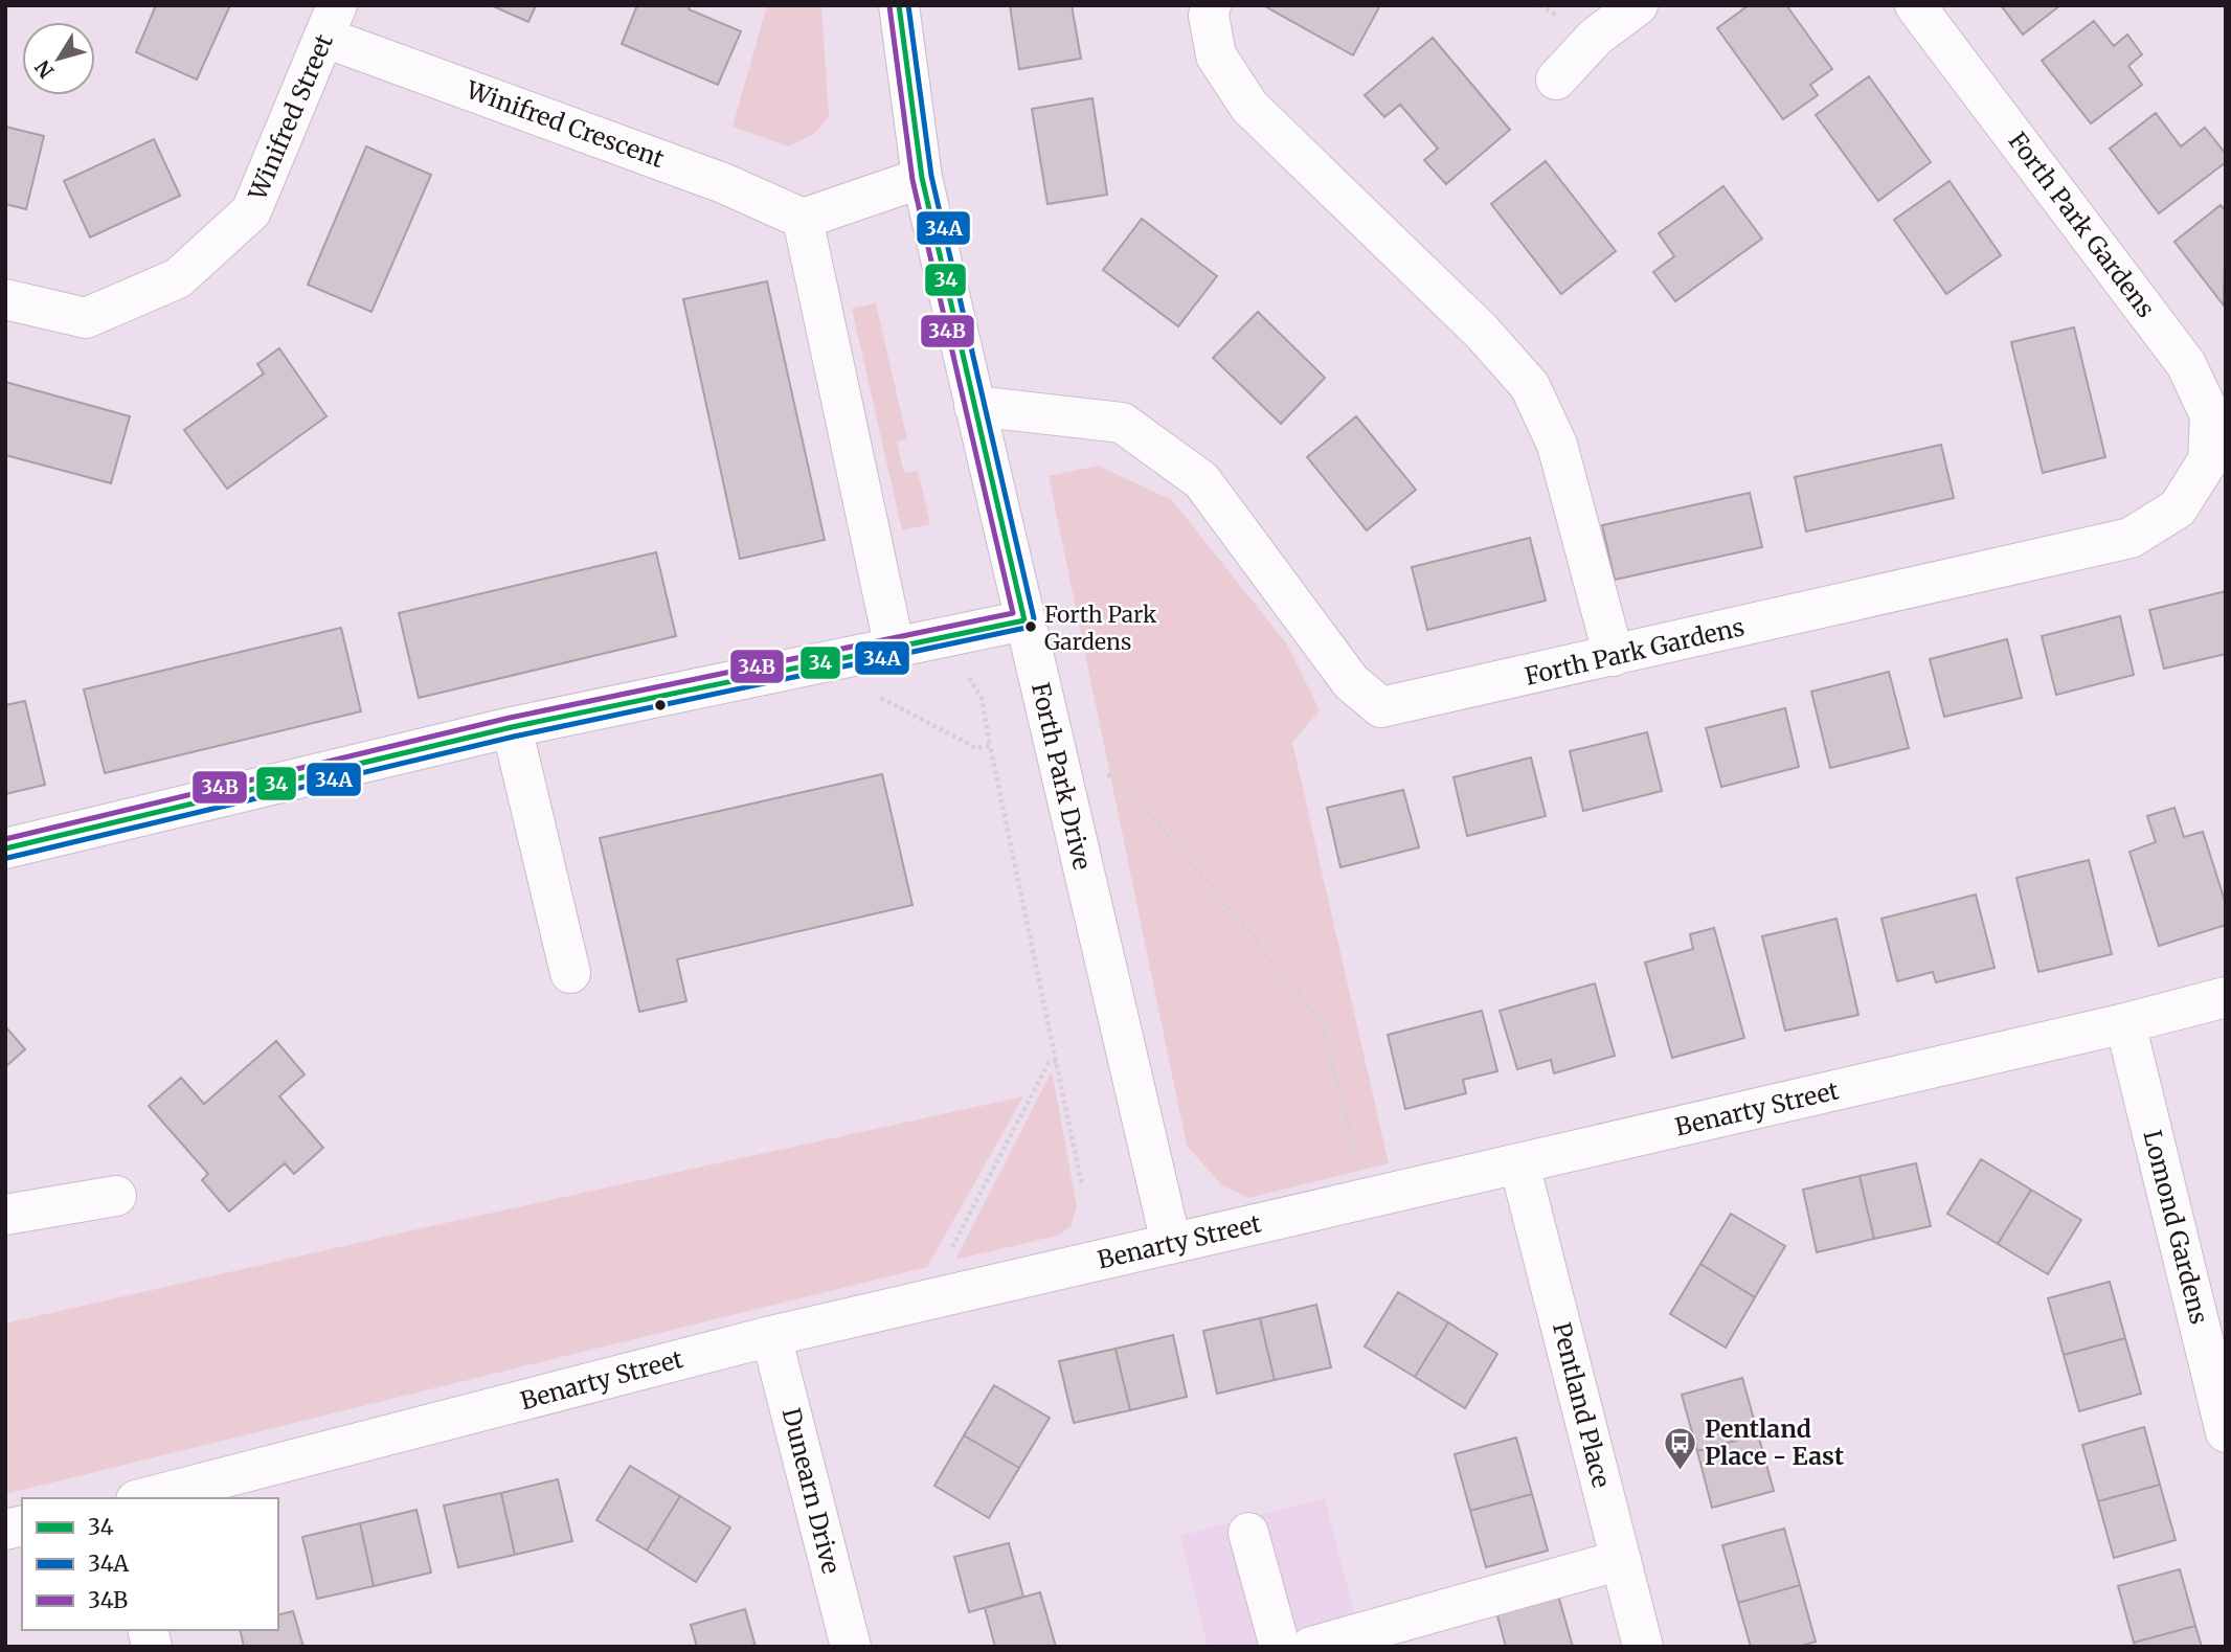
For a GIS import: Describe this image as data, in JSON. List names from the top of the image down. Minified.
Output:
{"streets":{"street":["Winifred Street","Winifred Crescent","Forth Park Gardens","Forth Park Drive","Benarty Street","Lomond Gardens","Pentland Place","Dunearn Drive"]},"crossings":[["Winifred Street","Winifred Crescent"],["Forth Park Gardens","Forth Park Drive"],["Forth Park Drive","Benarty Street"],["Benarty Street","Lomond Gardens"],["Benarty Street","Pentland Place"],["Benarty Street","Dunearn Drive"]],"places":{"other":["Forth Park Gardens"],"bus stop":["Pentland Place - East"]},"lines":["transit line 34","transit line 34A","transit line 34B"],"legend":["34","34A","34B"],"north":"bottom left"}
